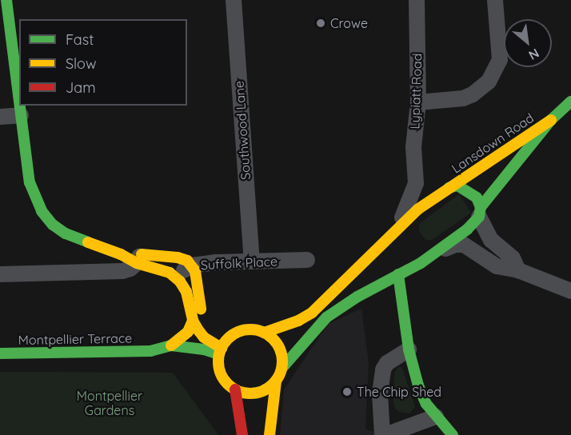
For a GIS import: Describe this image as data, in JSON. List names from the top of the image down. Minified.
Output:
{"streets":{"main road":["Lansdown Road","Montpellier Terrace"],"street":["Lypiatt Road","Southwood Lane","Suffolk Place"]},"crossings":[["Lypiatt Road","Lansdown Road"],["Southwood Lane","Suffolk Place"],["Lansdown Road","Montpellier Terrace"]],"parks":["Montpellier Gardens"],"places":["Crowe","The Chip Shed"],"legend":["Fast","Slow","Jam"],"north":"bottom right"}
